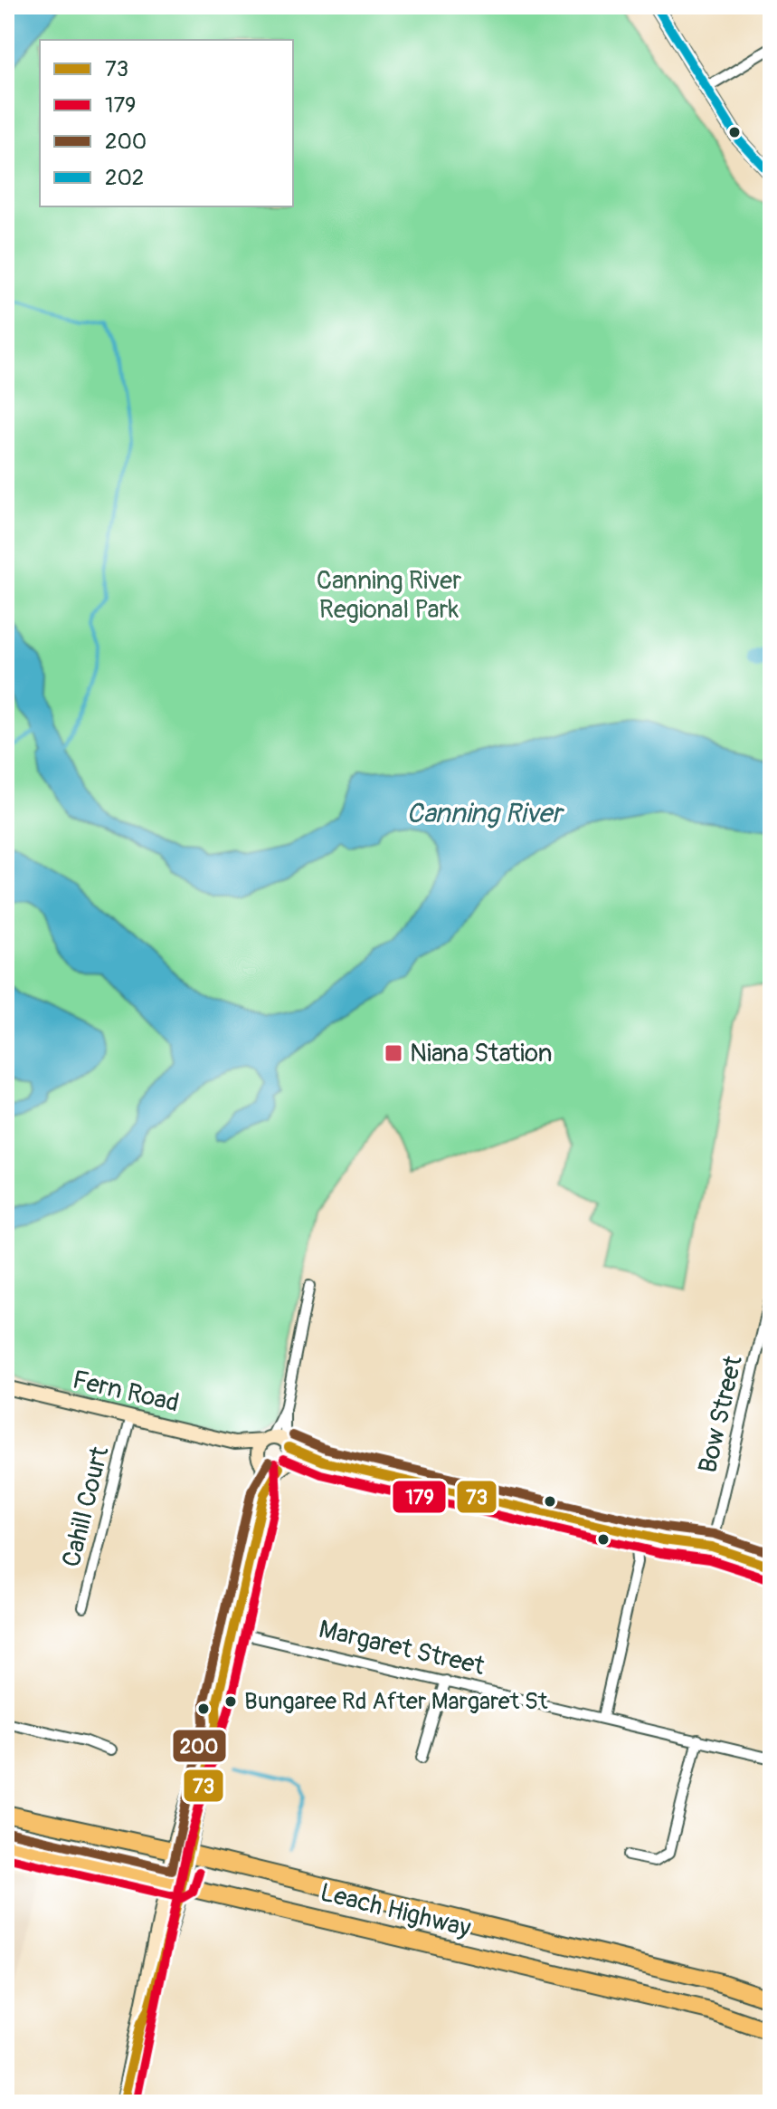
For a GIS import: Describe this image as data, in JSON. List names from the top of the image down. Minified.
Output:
{"streets":{"highway":["Leach Highway"],"street":["Fern Road","Bow Street","Cahill Court","Margaret Street"]},"crossings":[["Fern Road","Cahill Court"]],"water":["Canning River"],"parks":["Canning River Regional Park"],"places":{"transit":["Niana Station"],"other":["Bungaree Rd After Margaret St"]},"lines":["transit line 202","transit line 200","transit line 73","transit line 179"],"legend":["73","179","200","202"]}
